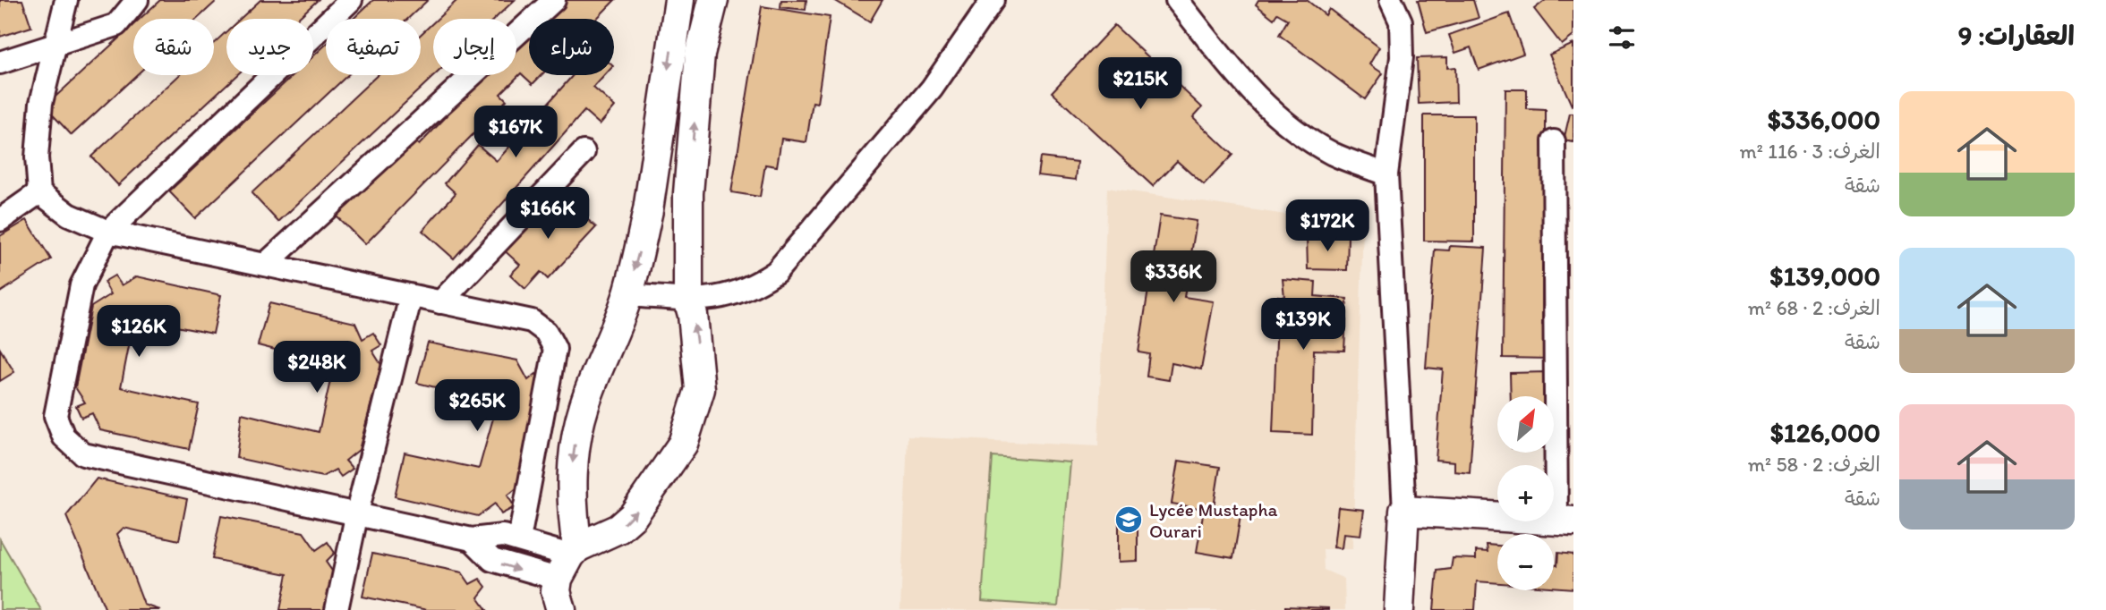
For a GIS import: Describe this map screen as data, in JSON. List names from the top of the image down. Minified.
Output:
{"places":{"school or university":["Lycée Mustapha Ourari"]},"north":"top right","page":{"heading":"العقارات: 9","chip":["شراء","إيجار","تصفية","جديد","شقة"],"price":["$215K","$167K","$166K","$172K","$336K","$139K","$126K","$248K","$265K"],"list":[{"name":"$336,000","note":"الغرف: 3 · 116 m² · شقة"},{"name":"$139,000","note":"الغرف: 2 · 68 m² · شقة"},{"name":"$126,000","note":"الغرف: 2 · 58 m² · شقة"}],"map_buttons":["+","−"]}}
